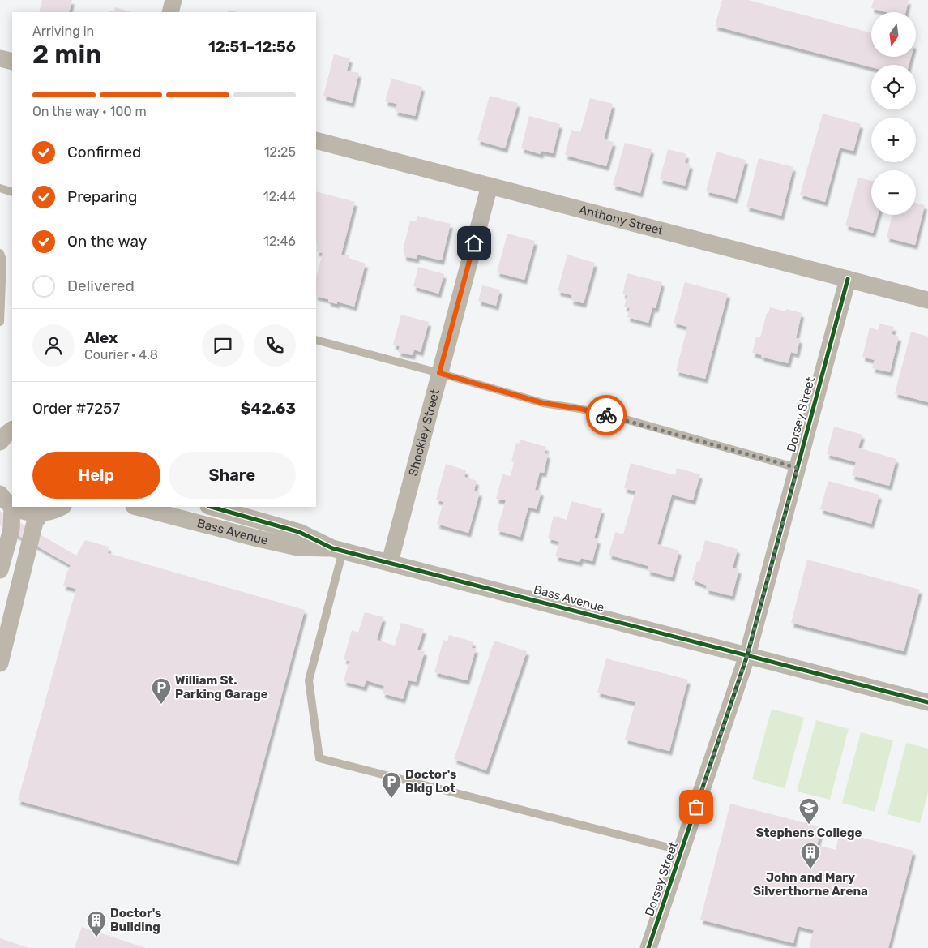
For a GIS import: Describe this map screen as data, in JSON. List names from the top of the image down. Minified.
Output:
{"streets":{"street":["Anthony Street","Dorsey Street","Shockley Street","Bass Avenue"]},"crossings":[["Anthony Street","Dorsey Street"],["Anthony Street","Shockley Street"],["Dorsey Street","Bass Avenue"],["Shockley Street","Bass Avenue"]],"places":{"parking":["William St. Parking Garage","Doctor's Bldg Lot"],"school or university":["Stephens College"],"building":["John and Mary Silverthorne Arena","Doctor's Building"]},"north":"bottom","page":{"map_buttons":["+","−"],"heading":["2 min","Arriving in","12:51–12:56"],"panel":["Alex","Courier · 4.8","Order #7257","$42.63"],"bar":"On the way · 100 m","list":[["Confirmed","12:25"],["Preparing","12:44"],["On the way","12:46"],"Delivered"],"buttons":["Help","Share"]}}
